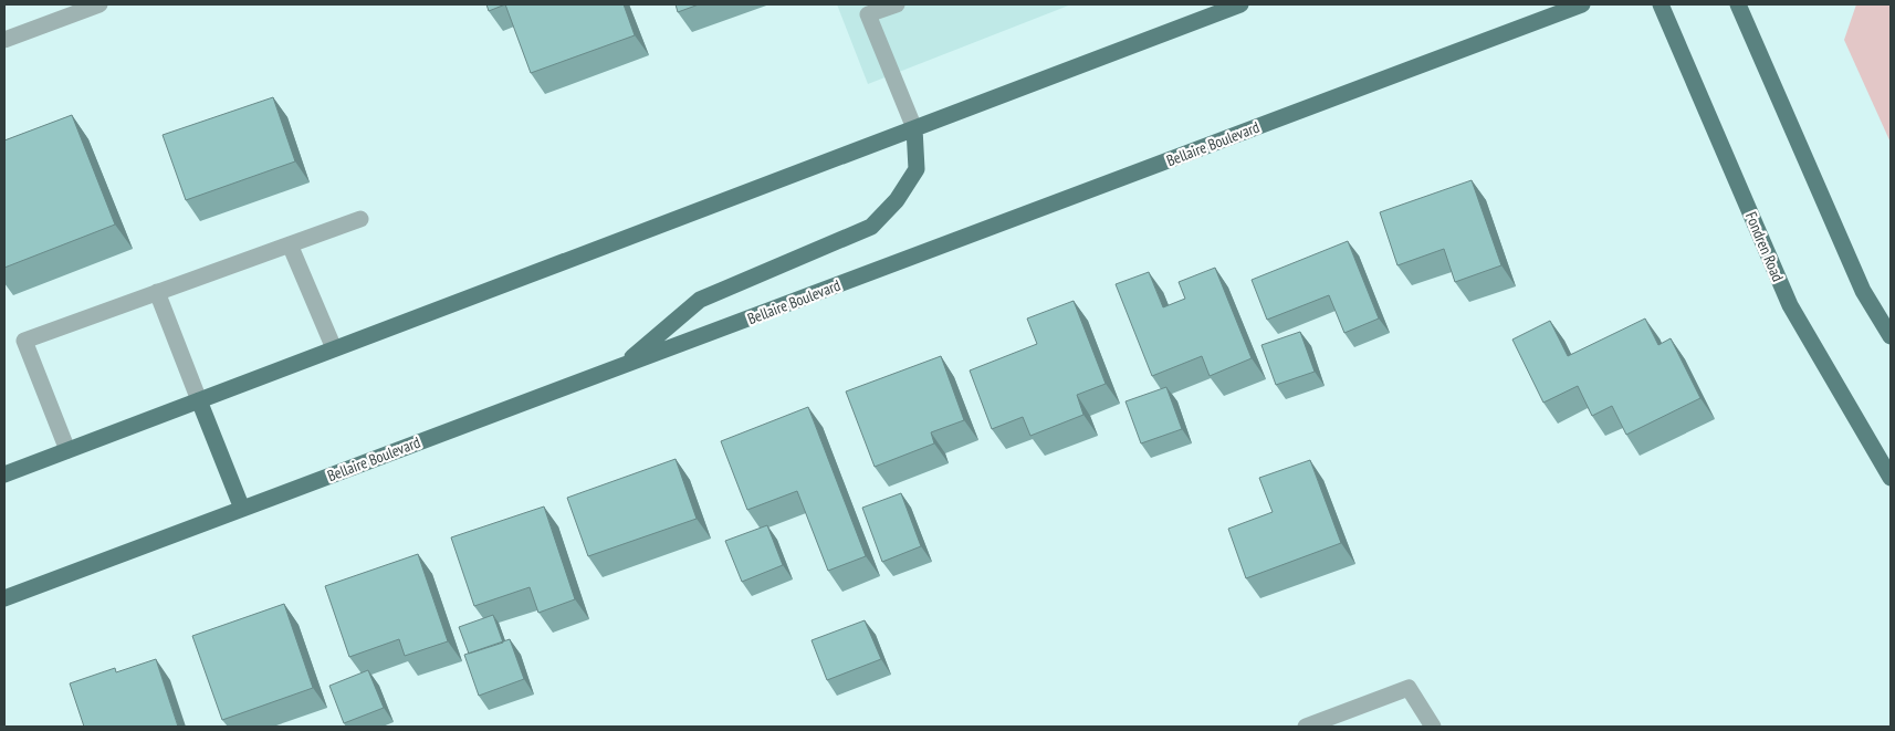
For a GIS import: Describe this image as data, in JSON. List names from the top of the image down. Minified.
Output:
{"streets":{"main road":["Bellaire Boulevard","Fondren Road"]}}
